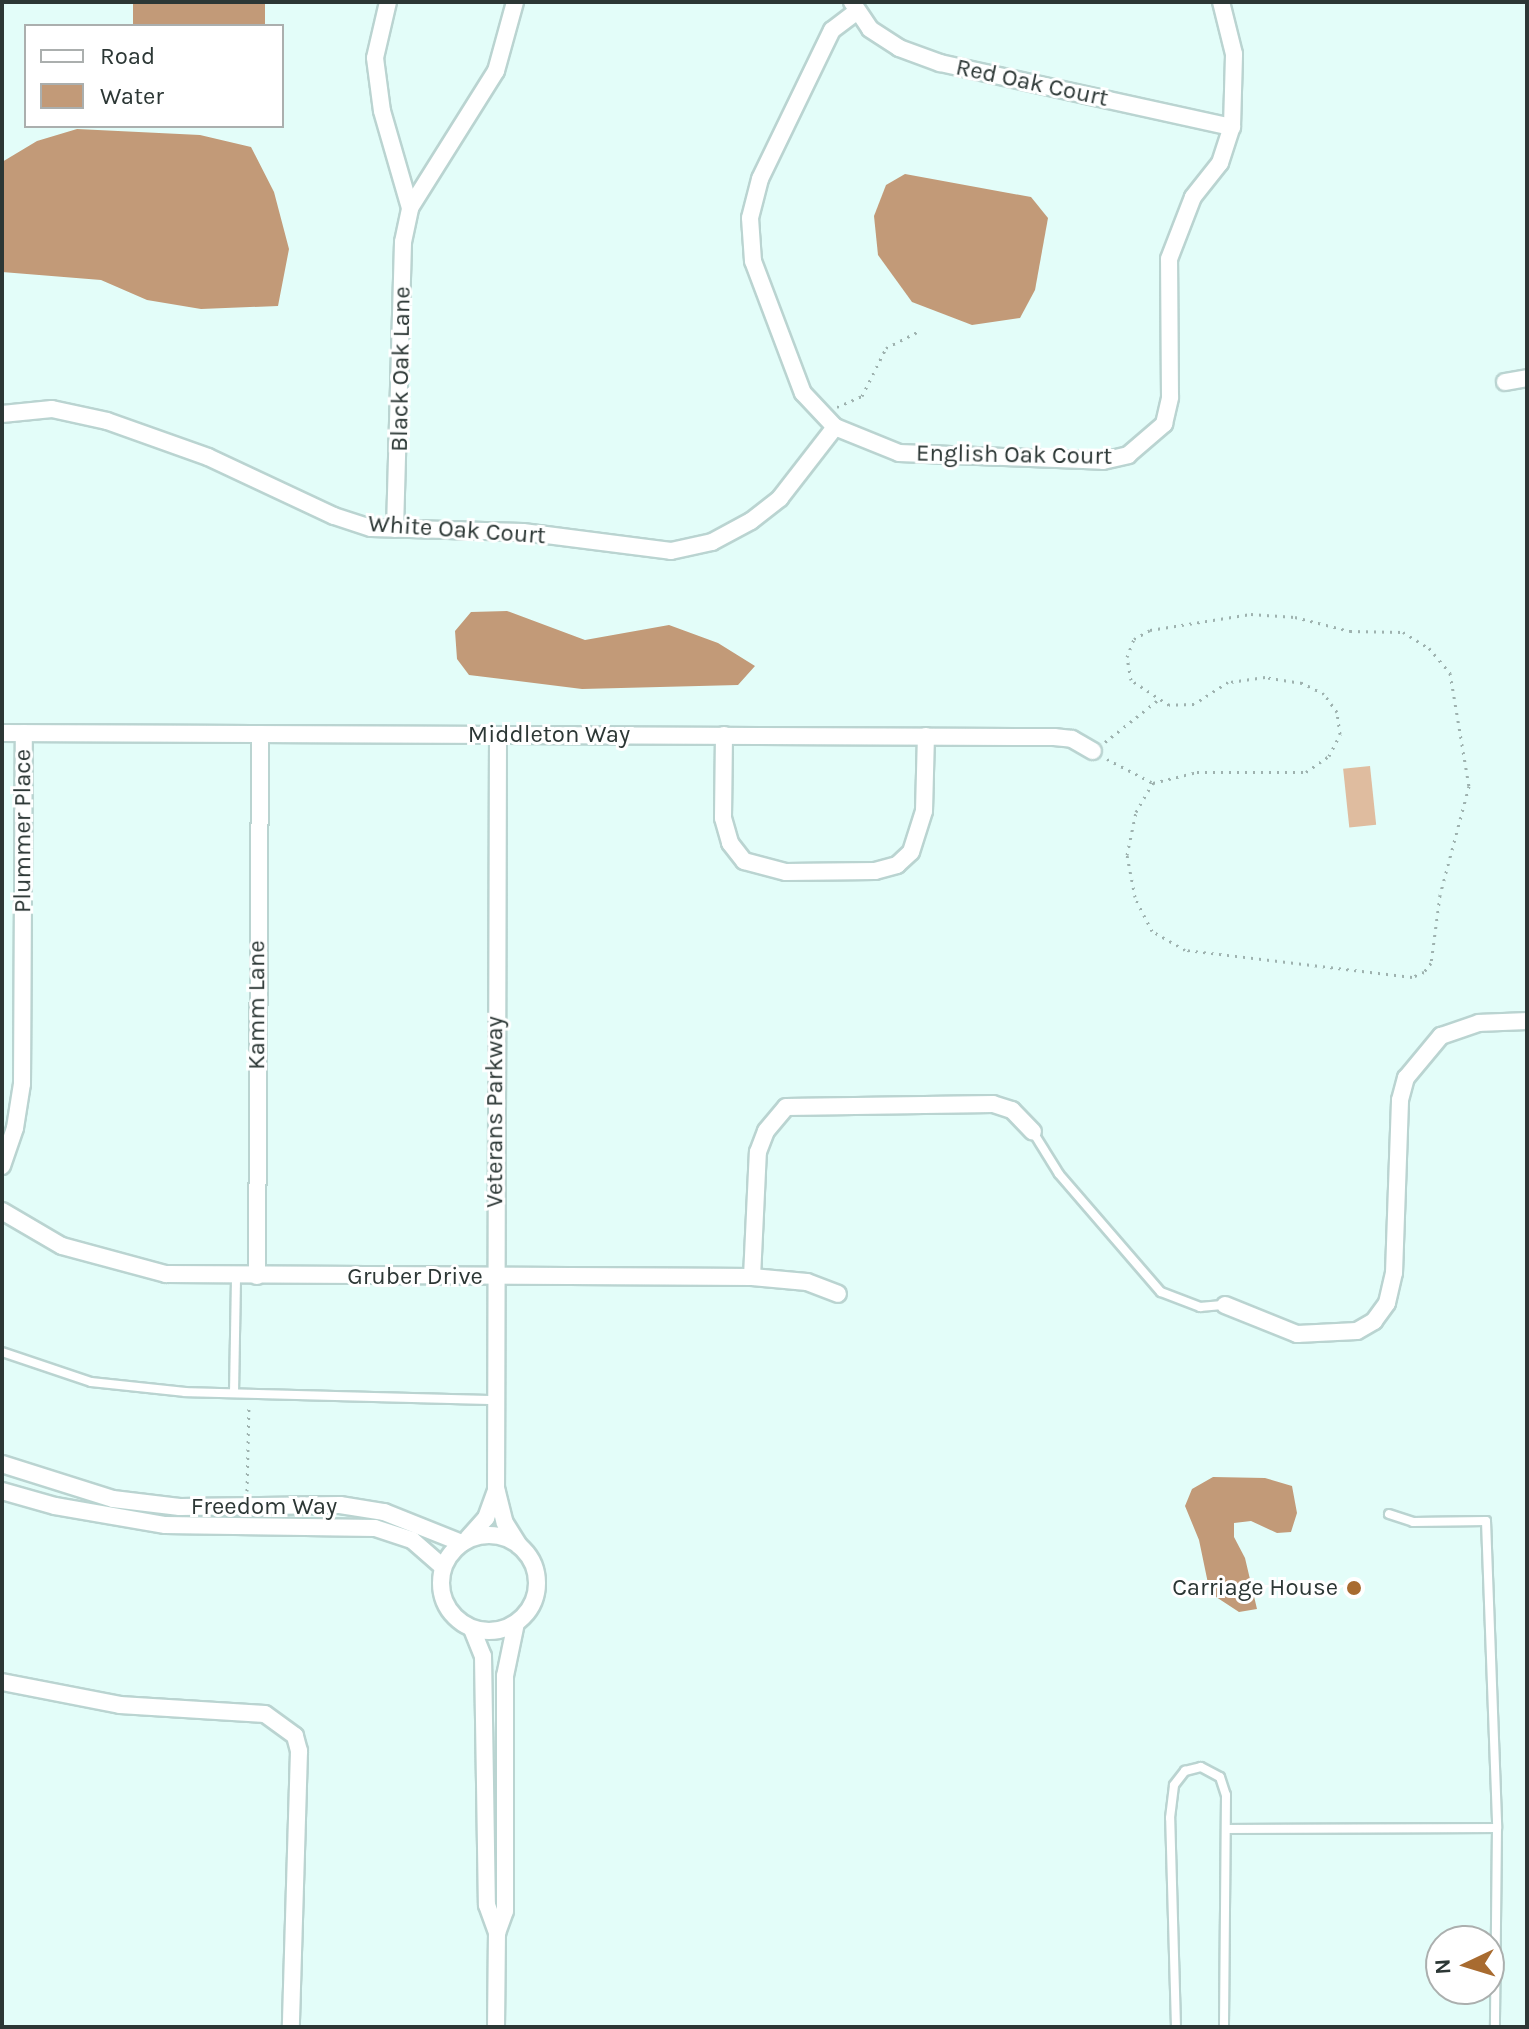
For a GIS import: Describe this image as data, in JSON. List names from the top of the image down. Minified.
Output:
{"streets":{"street":["Red Oak Court","Black Oak Lane","English Oak Court","White Oak Court","Middleton Way","Plummer Place","Kamm Lane","Veterans Parkway","Gruber Drive","Freedom Way"]},"crossings":[["Red Oak Court","English Oak Court"],["Black Oak Lane","White Oak Court"],["English Oak Court","White Oak Court"],["Middleton Way","Plummer Place"],["Middleton Way","Kamm Lane"],["Middleton Way","Veterans Parkway"],["Kamm Lane","Gruber Drive"],["Veterans Parkway","Gruber Drive"],["Veterans Parkway","Freedom Way"]],"places":["Carriage House"],"legend":["Road","Water"],"north":"left"}
